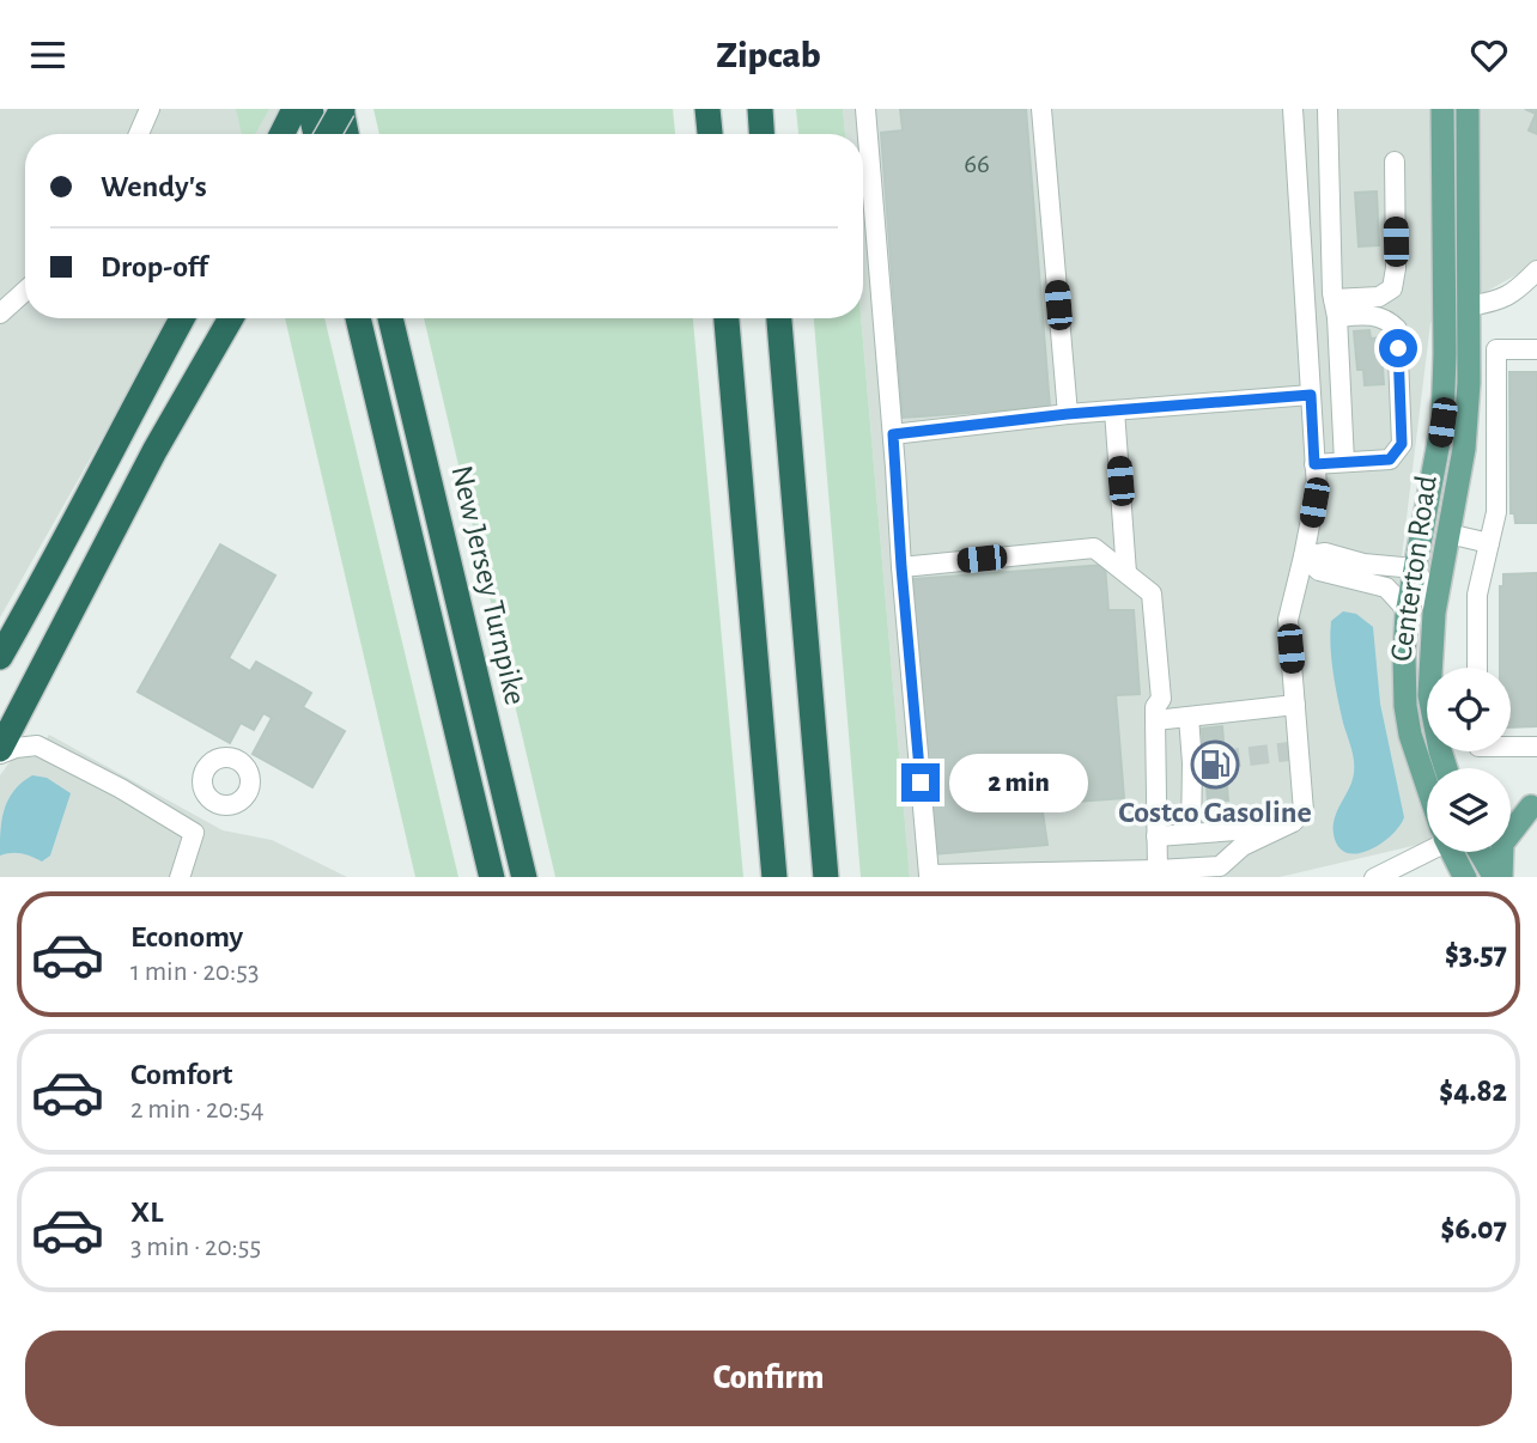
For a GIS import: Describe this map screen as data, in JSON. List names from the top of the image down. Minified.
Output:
{"streets":{"highway":["New Jersey Turnpike"],"main road":["Centerton Road"]},"places":{"fuel station":["Costco Gasoline"]},"house_numbers":["66"],"page":{"header":"Zipcab","banner":["Wendy's","Drop-off"],"bubble":"2 min","list":[{"name":"Economy","note":"1 min · 20:53","value":"$3.57"},{"name":"Comfort","note":"2 min · 20:54","value":"$4.82"},{"name":"XL","note":"3 min · 20:55","value":"$6.07"}],"buttons":"Confirm"}}
